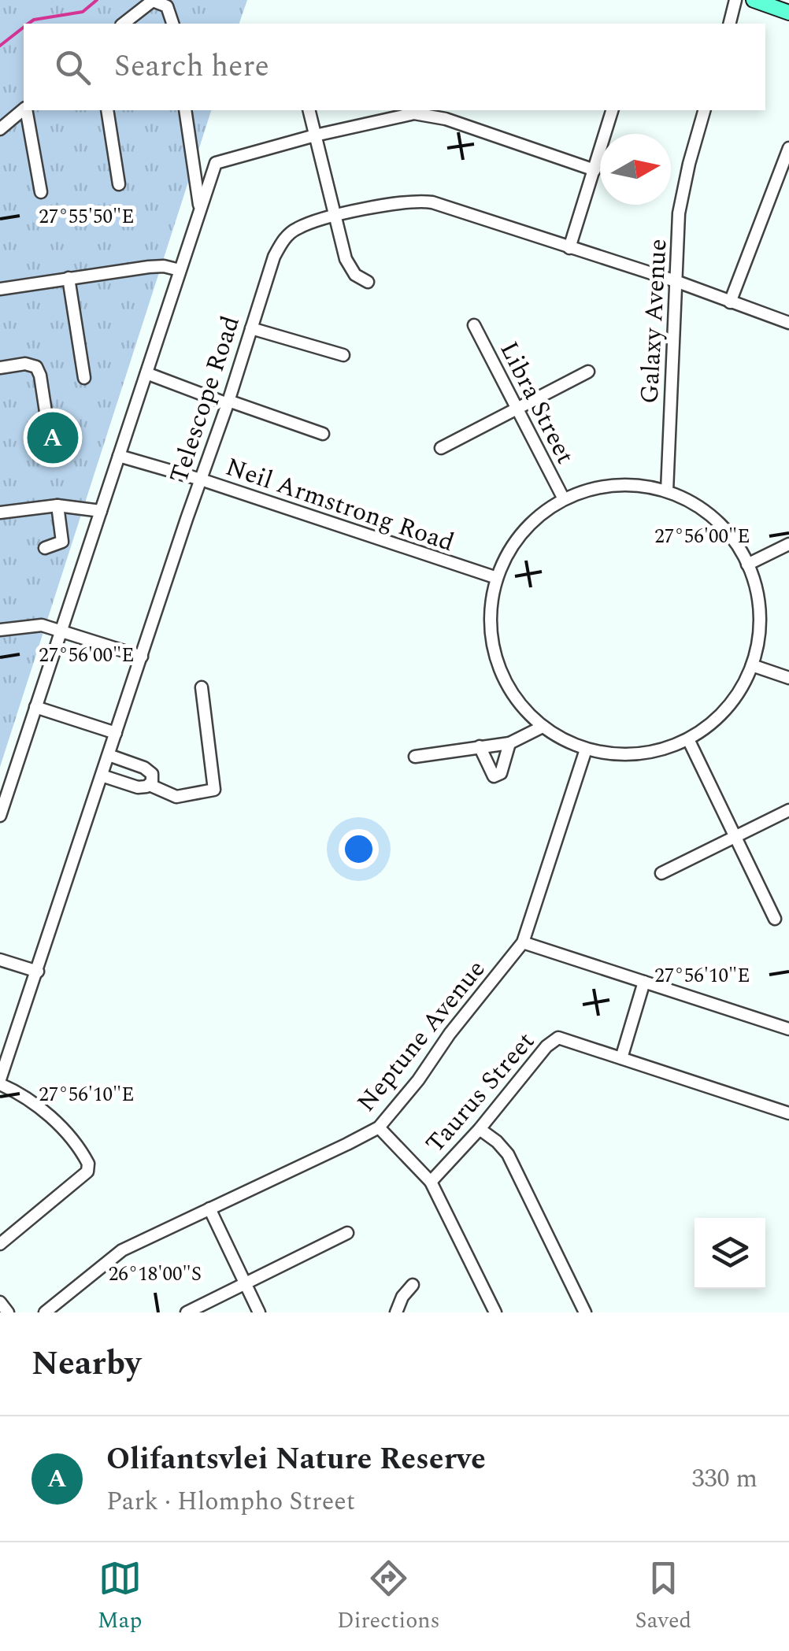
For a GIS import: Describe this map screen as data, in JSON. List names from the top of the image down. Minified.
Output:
{"streets":{"street":["Galaxy Avenue","Telescope Road","Libra Street","Neil Armstrong Road","Neptune Avenue","Taurus Street"]},"crossings":[["Galaxy Avenue","Telescope Road"],["Galaxy Avenue","Libra Street"],["Galaxy Avenue","Neil Armstrong Road"],["Galaxy Avenue","Neptune Avenue"],["Telescope Road","Neil Armstrong Road"],["Libra Street","Neil Armstrong Road"],["Libra Street","Neptune Avenue"],["Neil Armstrong Road","Neptune Avenue"]],"north":"right","page":{"search":"Search here","pins":"A","heading":"Nearby","list":[{"mark":"A","name":"Olifantsvlei Nature Reserve","note":"Park · Hlompho Street","value":"330 m"}],"nav":["Map","Directions","Saved"]},"coordinates":["27°55'50\"E","27°56'00\"E","27°56'10\"E","26°18'00\"S"]}
